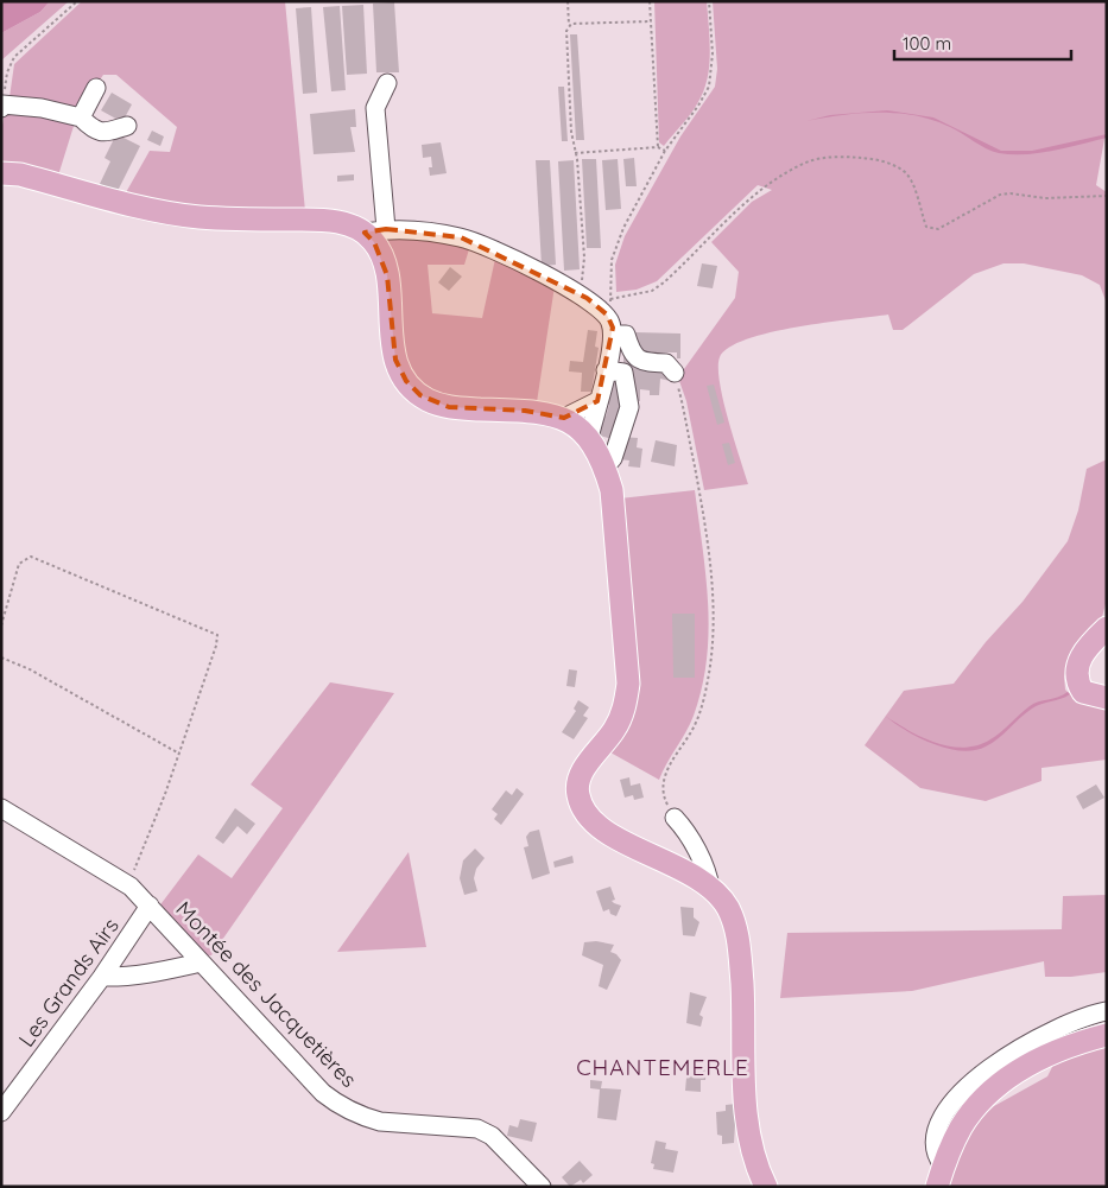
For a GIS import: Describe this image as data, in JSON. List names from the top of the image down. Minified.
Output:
{"streets":{"street":["Les Grands Airs","Montée des Jacquetières"]},"crossings":[["Les Grands Airs","Montée des Jacquetières"]],"districts":["CHANTEMERLE"],"scale_bar":"100 m"}
